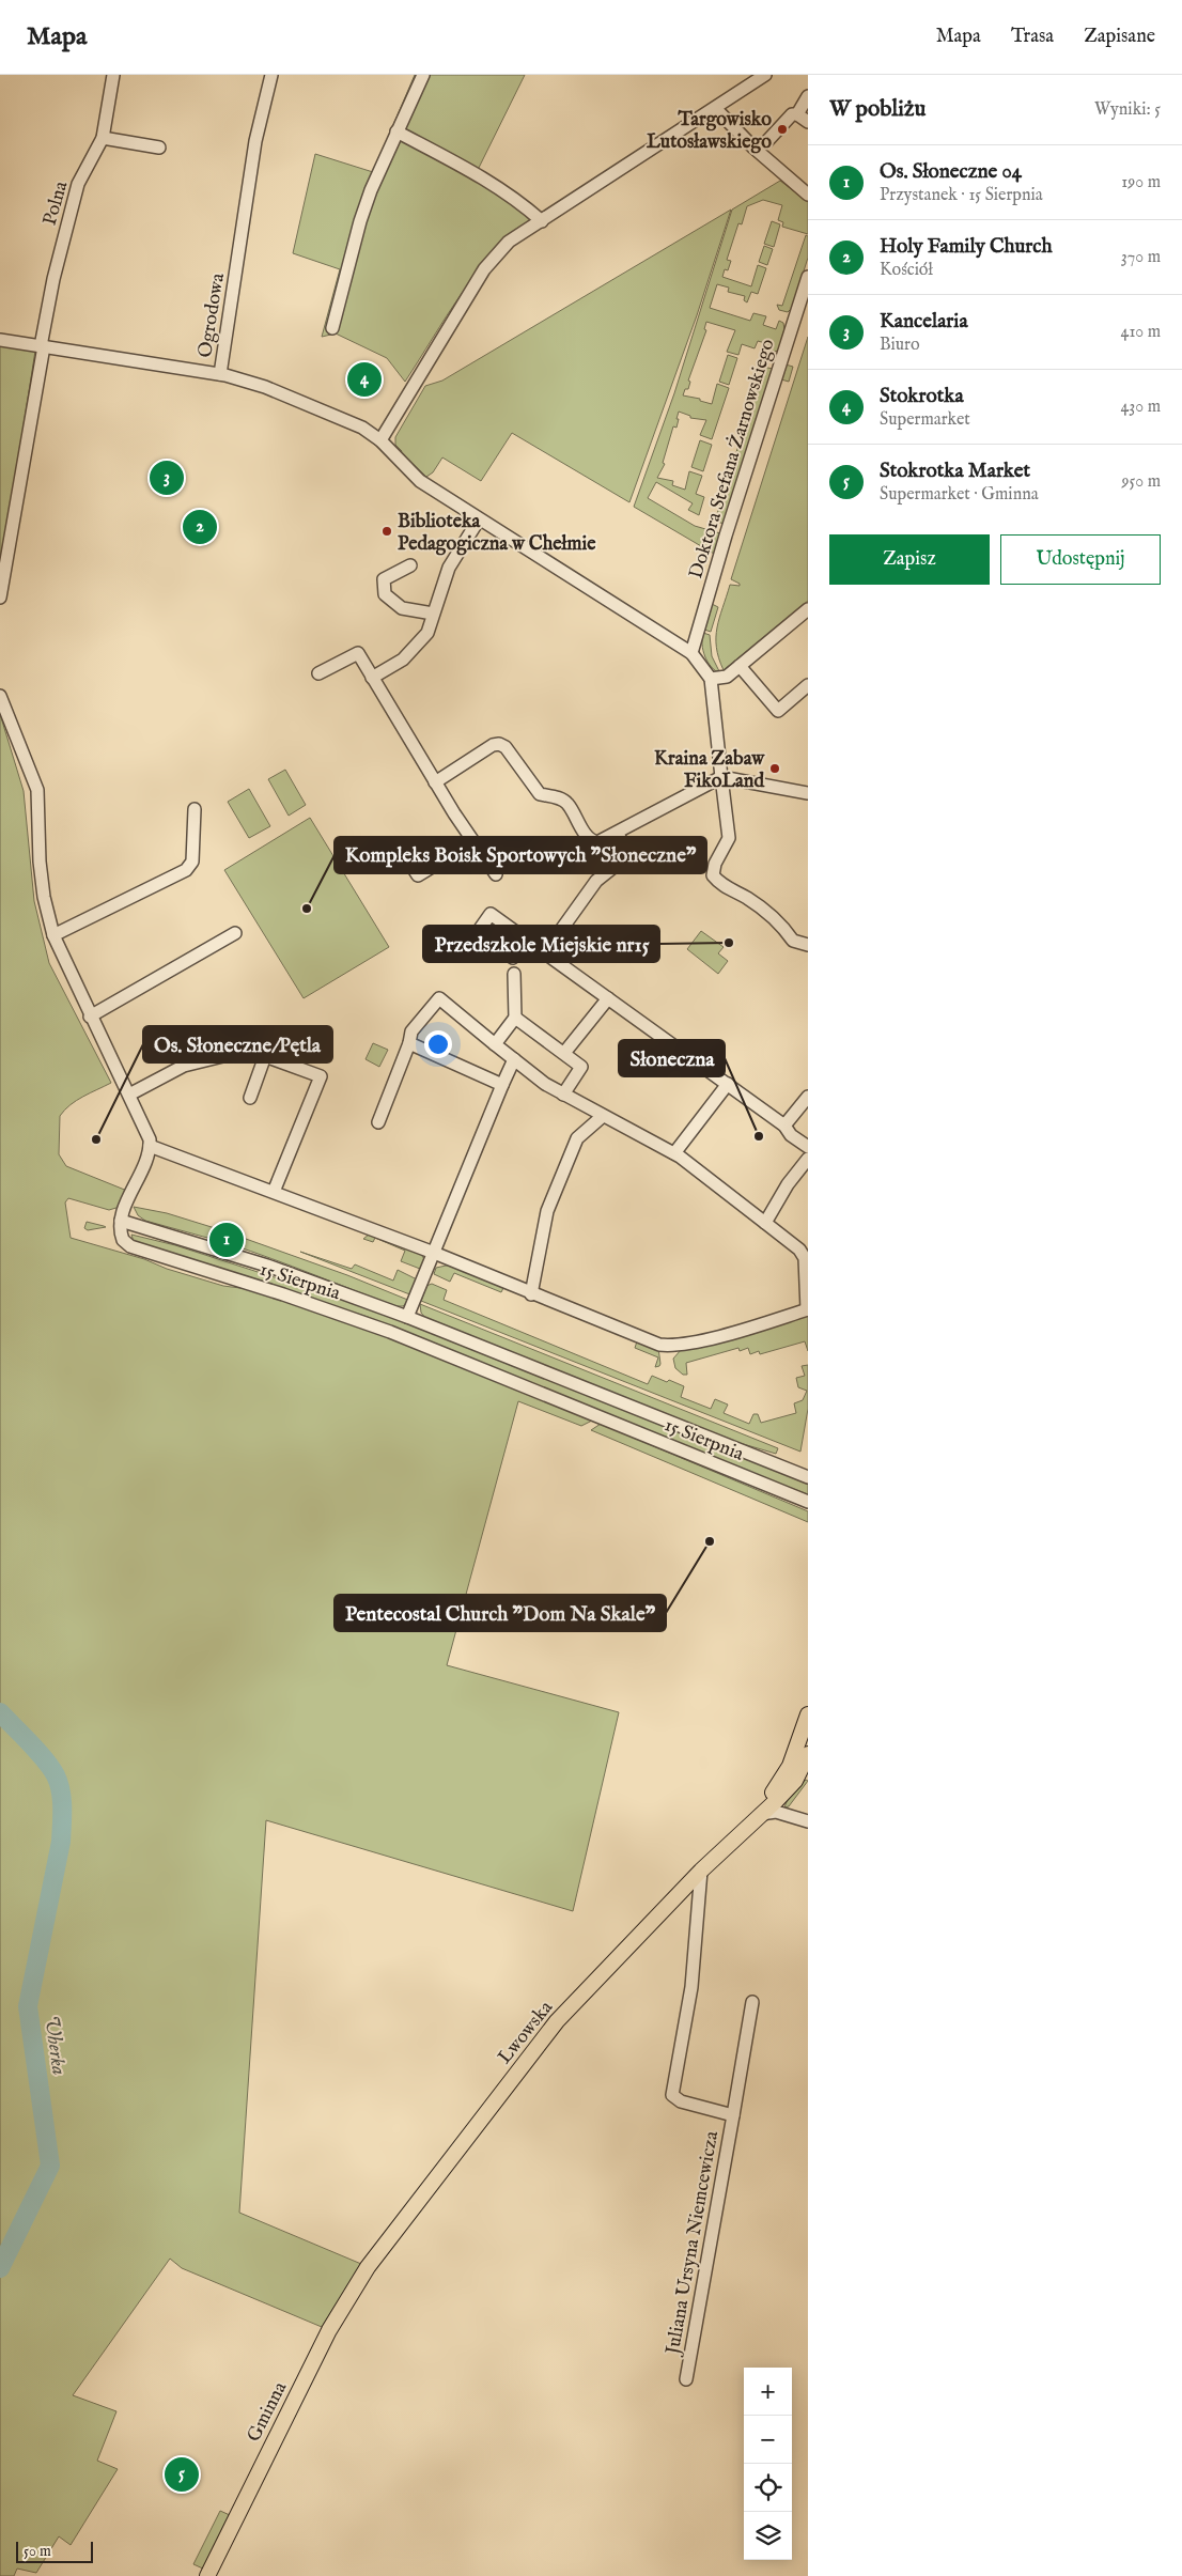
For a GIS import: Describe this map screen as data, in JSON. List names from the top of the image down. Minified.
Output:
{"streets":{"main road":["Lwowska","Gminna"],"street":["Polna","Ogrodowa","Doktora Stefana Żarnowskiego","15 Sierpnia","Juliana Ursyna Niemcewicza"]},"crossings":[["Polna","Ogrodowa"],["Lwowska","Juliana Ursyna Niemcewicza"],["Lwowska","Gminna"]],"water":["Uherka"],"places":["Targowisko Lutosławskiego","Biblioteka Pedagogiczna w Chełmie","Kraina Zabaw FikoLand","Kompleks Boisk Sportowych \"Słoneczne\"","Przedszkole Miejskie nr15","Słoneczna","Os. Słoneczne/Pętla","Pentecostal Church \"Dom Na Skale\""],"scale_bar":"50 m","page":{"header":"Mapa","nav":["Mapa","Trasa","Zapisane"],"heading":["W pobliżu","Wyniki: 5"],"list":[{"mark":"1","name":"Os. Słoneczne 04","note":"Przystanek · 15 Sierpnia","value":"190 m"},{"mark":"2","name":"Holy Family Church","note":"Kościół","value":"370 m"},{"mark":"3","name":"Kancelaria","note":"Biuro","value":"410 m"},{"mark":"4","name":"Stokrotka","note":"Supermarket","value":"430 m"},{"mark":"5","name":"Stokrotka Market","note":"Supermarket · Gminna","value":"950 m"}],"pins":["4","3","2","1","5"],"buttons":["Zapisz","Udostępnij"],"map_buttons":["+","−"],"scale":"50 m"}}
